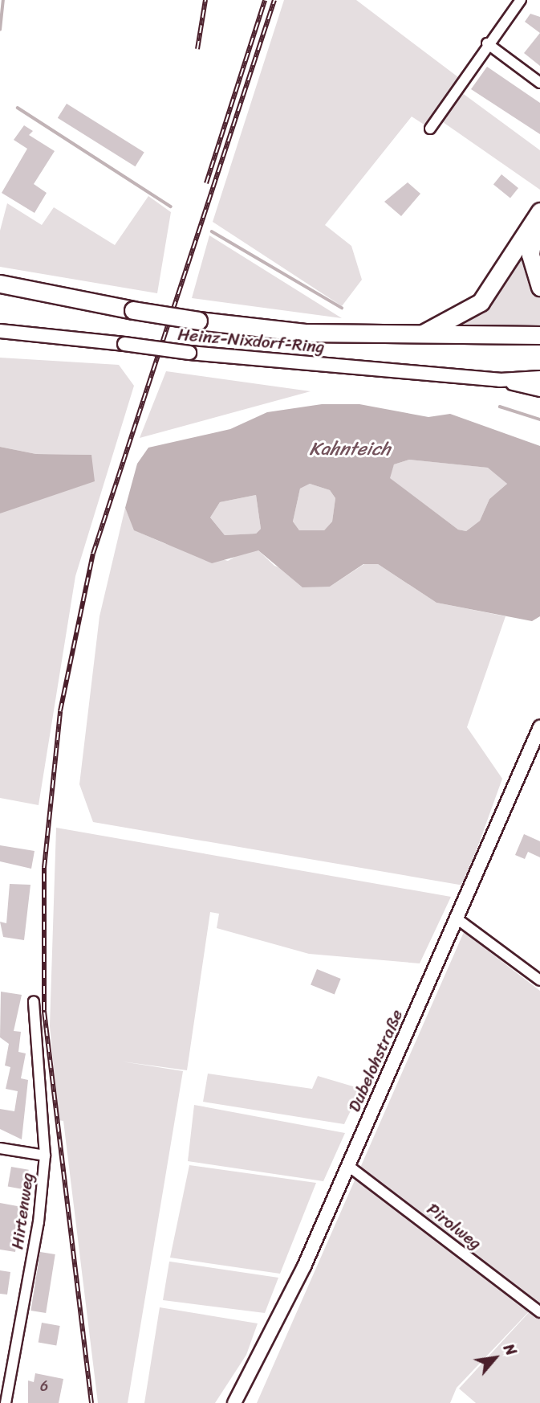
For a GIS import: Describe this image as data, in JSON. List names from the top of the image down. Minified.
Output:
{"streets":{"main road":["Heinz-Nixdorf-Ring","Dubelohstraße"],"street":["Hirtenweg","Pirolweg"]},"crossings":[["Dubelohstraße","Pirolweg"]],"water":["Kahnteich"],"house_numbers":["6"],"north":"top right"}
